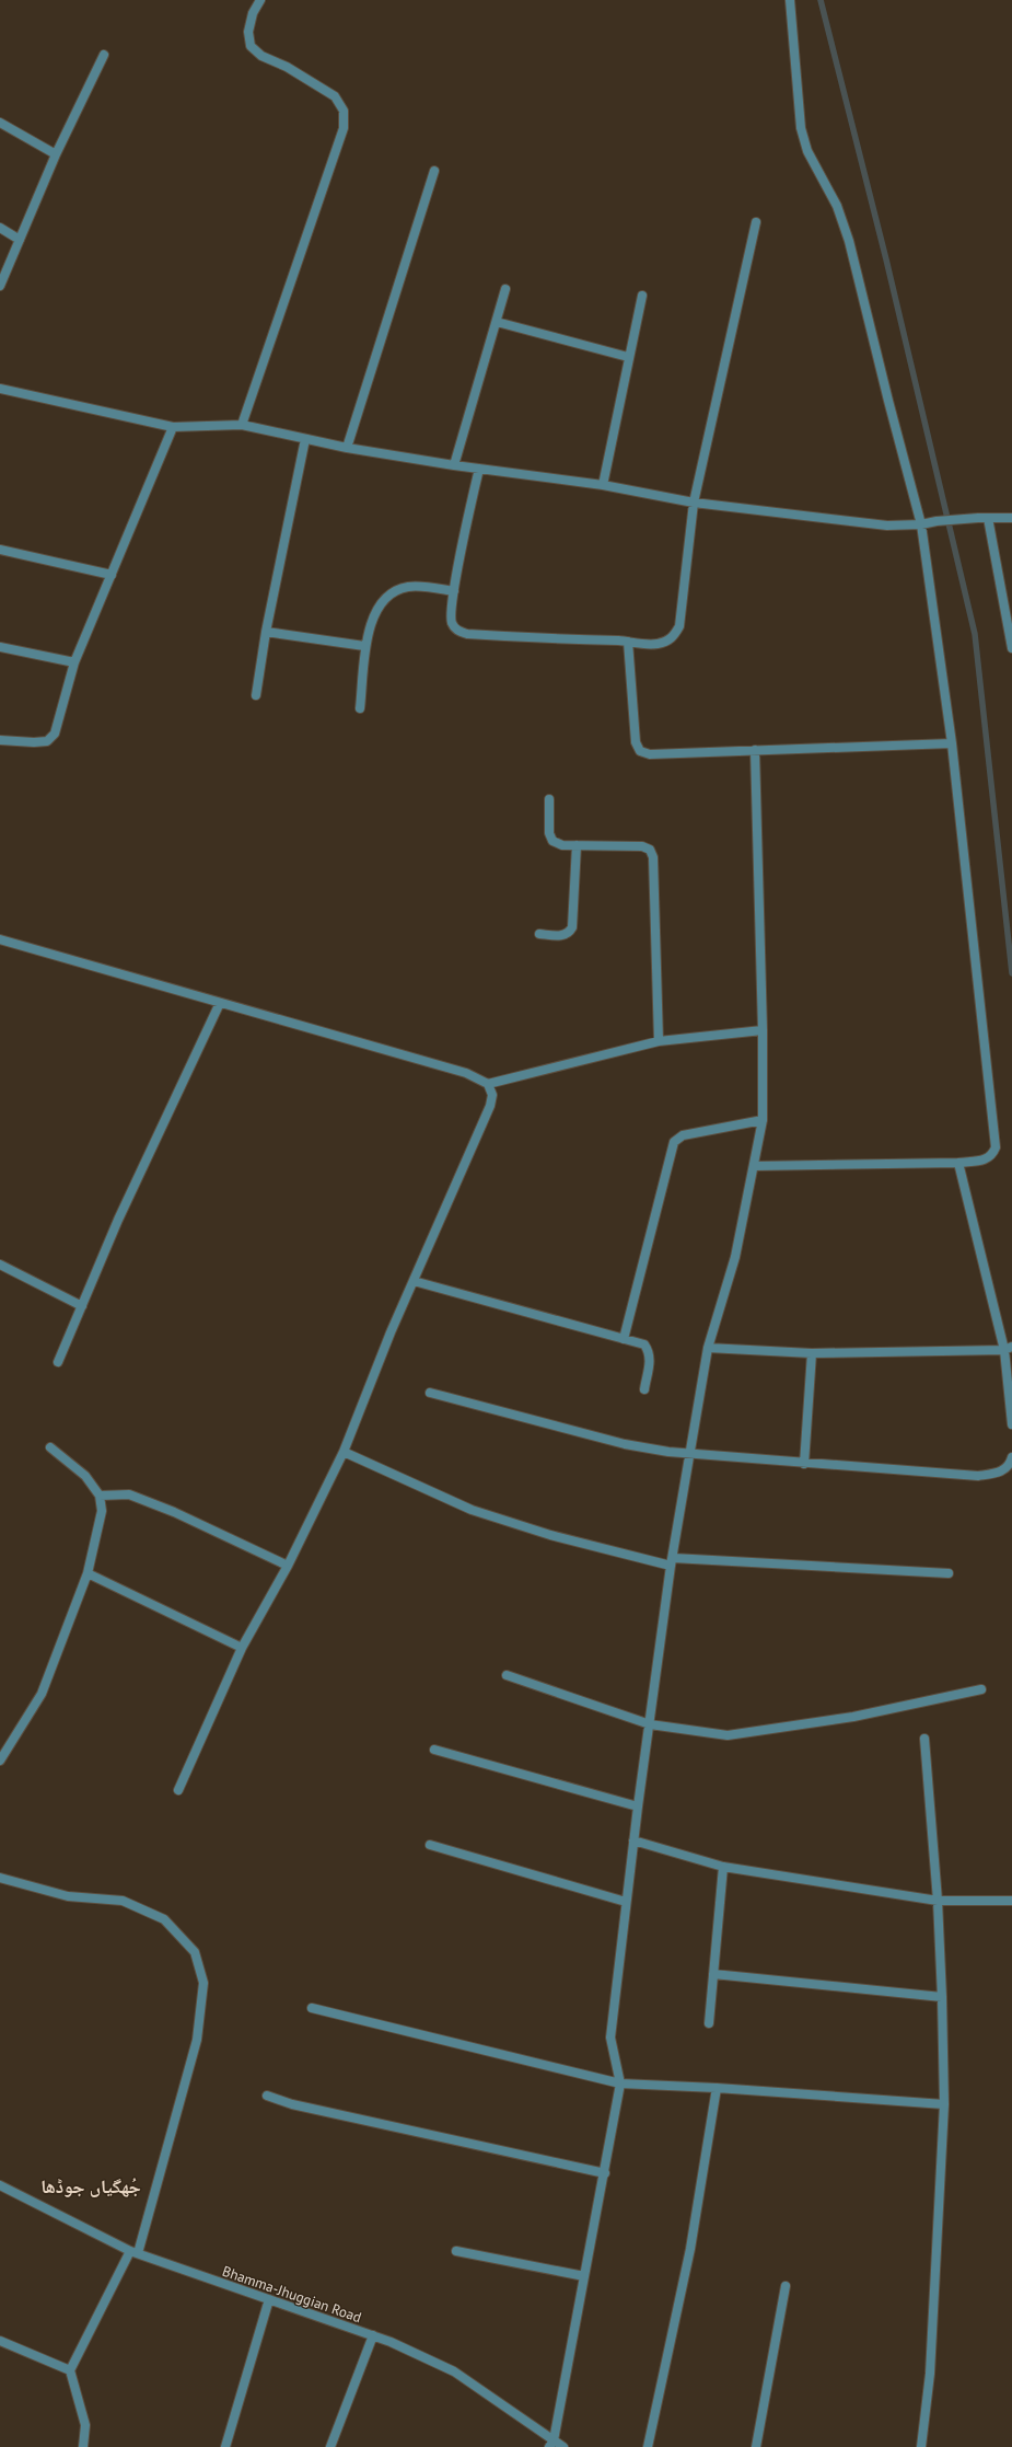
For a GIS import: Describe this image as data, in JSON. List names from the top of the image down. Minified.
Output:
{"streets":{"street":["Bhamma-Jhuggian Road"]},"districts":["جُھگیاں جوڈھا"]}
